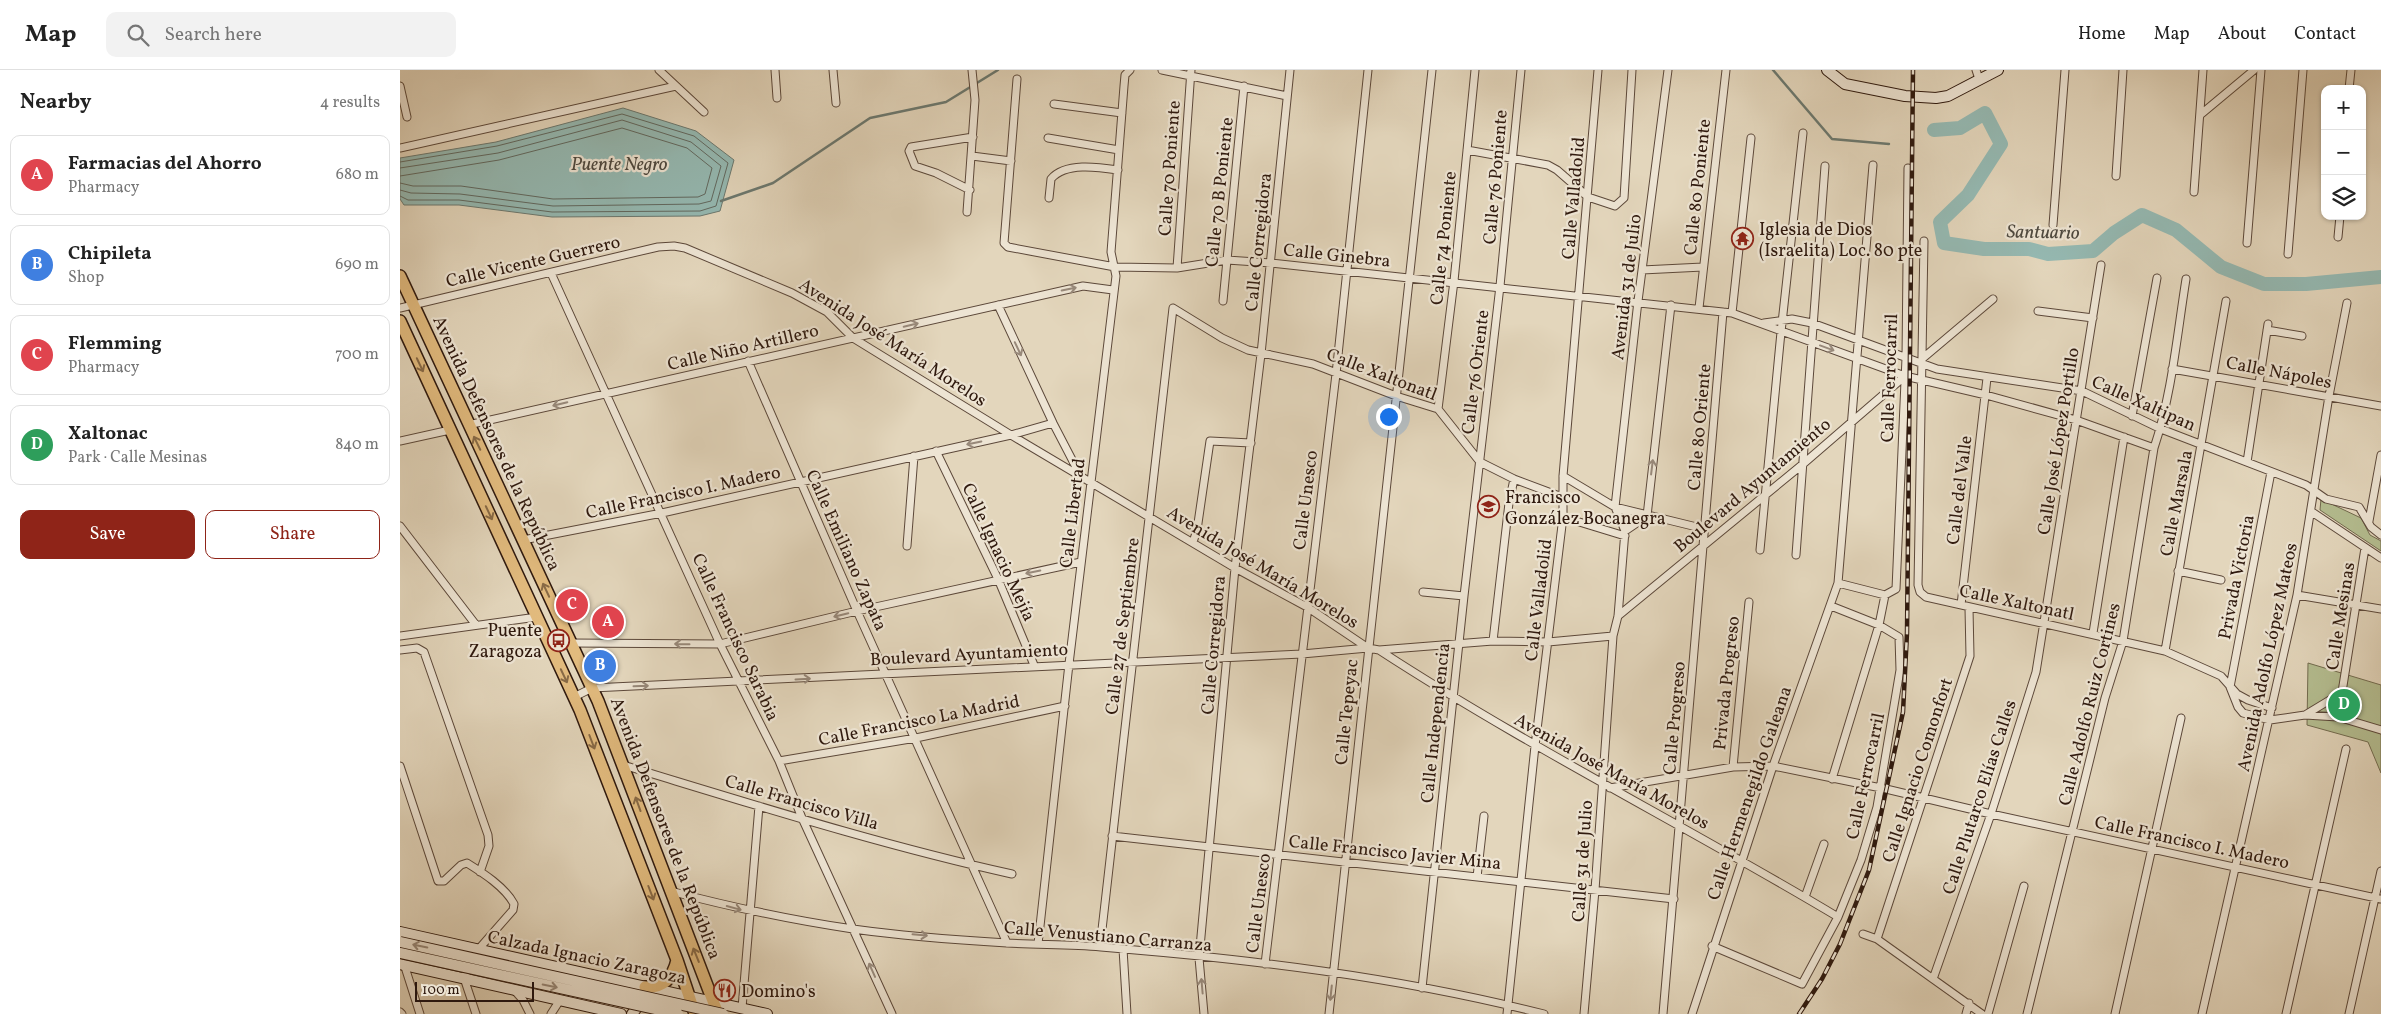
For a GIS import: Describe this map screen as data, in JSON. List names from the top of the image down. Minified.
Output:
{"streets":{"main road":["Avenida Defensores de la República","Calzada Ignacio Zaragoza"],"street":["Calle 70 Poniente","Calle 76 Poniente","Calle 80 Poniente","Calle 70 B Poniente","Calle Valladolid","Calle 74 Poniente","Calle Corregidora","Calle Ginebra","Calle Vicente Guerrero","Avenida 31 de Julio","Avenida José María Morelos","Calle Niño Artillero","Calle 76 Oriente","Calle Nápoles","Calle Xaltonatl","Calle Ferrocarril","Calle Xaltipan","Calle 80 Oriente","Calle José López Portillo","Boulevard Ayuntamiento","Calle del Valle","Calle Francisco I. Madero","Calle Unesco","Calle Marsala","Calle Libertad","Calle Emiliano Zapata","Calle Ignacio Mejía","Privada Victoria","Calle Mesinas","Calle 27 de Septiembre","Calle Francisco Sarabia","Avenida Adolfo López Mateos","Privada Progreso","Calle Adolfo Ruiz Cortines","Calle Tepeyac","Calle Progreso","Calle Francisco La Madrid","Calle Independencia","Calle Ignacio Comonfort","Calle Hermenegildo Galeana","Calle Plutarco Elías Calles","Calle Francisco Villa","Calle Francisco Javier Mina","Calle 31 de Julio","Calle Venustiano Carranza"]},"crossings":[["Calle 70 Poniente","Calle Ginebra"],["Calle 76 Poniente","Calle Ginebra"],["Calle 76 Poniente","Calle 76 Oriente"],["Calle 80 Poniente","Calle Ginebra"],["Calle 70 B Poniente","Calle Ginebra"],["Calle Valladolid","Calle Ginebra"],["Calle Valladolid","Avenida José María Morelos"],["Calle Valladolid","Calle Xaltonatl"],["Calle Valladolid","Calle Francisco Javier Mina"],["Calle Valladolid","Calle Venustiano Carranza"],["Calle 74 Poniente","Calle Ginebra"],["Calle 74 Poniente","Calle Xaltonatl"],["Calle 74 Poniente","Calle Tepeyac"],["Calle Corregidora","Calle Ginebra"],["Calle Corregidora","Avenida José María Morelos"],["Calle Corregidora","Calle Xaltonatl"],["Calle Corregidora","Boulevard Ayuntamiento"],["Calle Corregidora","Calle Francisco Javier Mina"],["Calle Corregidora","Calle Venustiano Carranza"],["Calle Ginebra","Avenida 31 de Julio"],["Calle Ginebra","Calle 76 Oriente"],["Calle Ginebra","Calle Xaltonatl"],["Calle Ginebra","Calle Ferrocarril"],["Calle Ginebra","Calle Xaltipan"],["Calle Ginebra","Calle 80 Oriente"],["Calle Ginebra","Calle José López Portillo"],["Calle Ginebra","Boulevard Ayuntamiento"],["Calle Ginebra","Calle del Valle"],["Calle Ginebra","Calle Unesco"],["Calle Ginebra","Calle Libertad"],["Calle Ginebra","Calle Adolfo Ruiz Cortines"],["Calle Ginebra","Calle Hermenegildo Galeana"],["Calle Vicente Guerrero","Avenida José María Morelos"],["Calle Vicente Guerrero","Avenida Defensores de la República"],["Calle Vicente Guerrero","Calle Francisco Sarabia"],["Avenida 31 de Julio","Calle 31 de Julio"],["Avenida José María Morelos","Calle Niño Artillero"],["Avenida José María Morelos","Calle Ferrocarril"],["Avenida José María Morelos","Boulevard Ayuntamiento"],["Avenida José María Morelos","Calle Francisco I. Madero"],["Avenida José María Morelos","Calle Unesco"],["Avenida José María Morelos","Calle Libertad"],["Avenida José María Morelos","Calle 27 de Septiembre"],["Avenida José María Morelos","Calle Tepeyac"],["Avenida José María Morelos","Calle Progreso"],["Avenida José María Morelos","Calle Independencia"],["Avenida José María Morelos","Calle Hermenegildo Galeana"],["Avenida José María Morelos","Calle 31 de Julio"],["Calle Niño Artillero","Avenida Defensores de la República"],["Calle Niño Artillero","Calle Libertad"],["Calle Niño Artillero","Calle Emiliano Zapata"],["Calle Niño Artillero","Calle Francisco Sarabia"],["Calle 76 Oriente","Calle Xaltonatl"],["Calle 76 Oriente","Calle Independencia"],["Calle Nápoles","Calle Marsala"],["Calle Nápoles","Avenida Adolfo López Mateos"],["Calle Nápoles","Calle Adolfo Ruiz Cortines"],["Calle Xaltonatl","Calle José López Portillo"],["Calle Xaltonatl","Calle del Valle"],["Calle Xaltonatl","Calle Unesco"],["Calle Xaltonatl","Calle Marsala"],["Calle Xaltonatl","Privada Victoria"],["Calle Xaltonatl","Calle 27 de Septiembre"],["Calle Xaltonatl","Avenida Adolfo López Mateos"],["Calle Xaltonatl","Calle Adolfo Ruiz Cortines"],["Calle Xaltonatl","Calle Tepeyac"],["Calle Xaltonatl","Calle Independencia"],["Calle Xaltonatl","Calle Ignacio Comonfort"],["Calle Xaltonatl","Calle Plutarco Elías Calles"],["Calle Ferrocarril","Boulevard Ayuntamiento"],["Calle Ferrocarril","Calle Francisco I. Madero"],["Calle Ferrocarril","Calle Hermenegildo Galeana"],["Calle Xaltipan","Calle José López Portillo"],["Calle Xaltipan","Calle del Valle"],["Calle Xaltipan","Calle Marsala"],["Calle Xaltipan","Privada Victoria"],["Calle Xaltipan","Avenida Adolfo López Mateos"],["Calle Xaltipan","Calle Adolfo Ruiz Cortines"],["Calle 80 Oriente","Boulevard Ayuntamiento"],["Calle 80 Oriente","Calle Progreso"],["Calle José López Portillo","Calle Plutarco Elías Calles"],["Avenida Defensores de la República","Boulevard Ayuntamiento"],["Avenida Defensores de la República","Calle Francisco I. Madero"],["Avenida Defensores de la República","Calle Francisco Villa"],["Avenida Defensores de la República","Calle Venustiano Carranza"],["Avenida Defensores de la República","Calzada Ignacio Zaragoza"],["Boulevard Ayuntamiento","Calle Unesco"],["Boulevard Ayuntamiento","Calle Libertad"],["Boulevard Ayuntamiento","Calle Emiliano Zapata"],["Boulevard Ayuntamiento","Calle Ignacio Mejía"],["Boulevard Ayuntamiento","Calle 27 de Septiembre"],["Boulevard Ayuntamiento","Calle Francisco Sarabia"],["Boulevard Ayuntamiento","Calle Tepeyac"],["Boulevard Ayuntamiento","Calle Progreso"],["Boulevard Ayuntamiento","Calle Hermenegildo Galeana"],["Boulevard Ayuntamiento","Calle 31 de Julio"],["Calle Francisco I. Madero","Calle Emiliano Zapata"],["Calle Francisco I. Madero","Calle Ignacio Mejía"],["Calle Francisco I. Madero","Calle Francisco Sarabia"],["Calle Francisco I. Madero","Avenida Adolfo López Mateos"],["Calle Francisco I. Madero","Privada Progreso"],["Calle Francisco I. Madero","Calle Adolfo Ruiz Cortines"],["Calle Francisco I. Madero","Calle Progreso"],["Calle Francisco I. Madero","Calle Ignacio Comonfort"],["Calle Francisco I. Madero","Calle Hermenegildo Galeana"],["Calle Francisco I. Madero","Calle Plutarco Elías Calles"],["Calle Francisco I. Madero","Calle 31 de Julio"],["Calle Unesco","Calle Francisco Javier Mina"],["Calle Unesco","Calle Venustiano Carranza"],["Calle Libertad","Calle Francisco La Madrid"],["Calle Libertad","Calle Venustiano Carranza"],["Calle Emiliano Zapata","Calle Francisco La Madrid"],["Calle Emiliano Zapata","Calle Francisco Villa"],["Calle Emiliano Zapata","Calle Venustiano Carranza"],["Calle 27 de Septiembre","Calle Francisco Javier Mina"],["Calle 27 de Septiembre","Calle Venustiano Carranza"],["Calle Francisco Sarabia","Calle Francisco La Madrid"],["Calle Francisco Sarabia","Calle Francisco Villa"],["Calle Francisco Sarabia","Calle Venustiano Carranza"],["Calle Tepeyac","Calle Francisco Javier Mina"],["Calle Tepeyac","Calle Venustiano Carranza"],["Calle Progreso","Calle Francisco Javier Mina"],["Calle Independencia","Calle Francisco Javier Mina"],["Calle Independencia","Calle Venustiano Carranza"],["Calle Francisco Javier Mina","Calle 31 de Julio"]],"water":["Puente Negro","Santuario"],"places":{"temple":["Iglesia de Dios (Israelita) Loc. 80 pte"],"school or university":["Francisco González Bocanegra"],"bus stop":["Puente Zaragoza"],"restaurant":["Domino's"]},"scale_bar":"100 m","page":{"header":"Map","search":"Search here","nav":["Home","Map","About","Contact"],"heading":["Nearby","4 results"],"map_buttons":["+","−"],"list":[{"mark":"A","name":"Farmacias del Ahorro","note":"Pharmacy","value":"680 m"},{"mark":"B","name":"Chipileta","note":"Shop","value":"690 m"},{"mark":"C","name":"Flemming","note":"Pharmacy","value":"700 m"},{"mark":"D","name":"Xaltonac","note":"Park · Calle Mesinas","value":"840 m"}],"buttons":["Save","Share"],"pins":["C","A","B","D"],"scale":"100 m"}}
